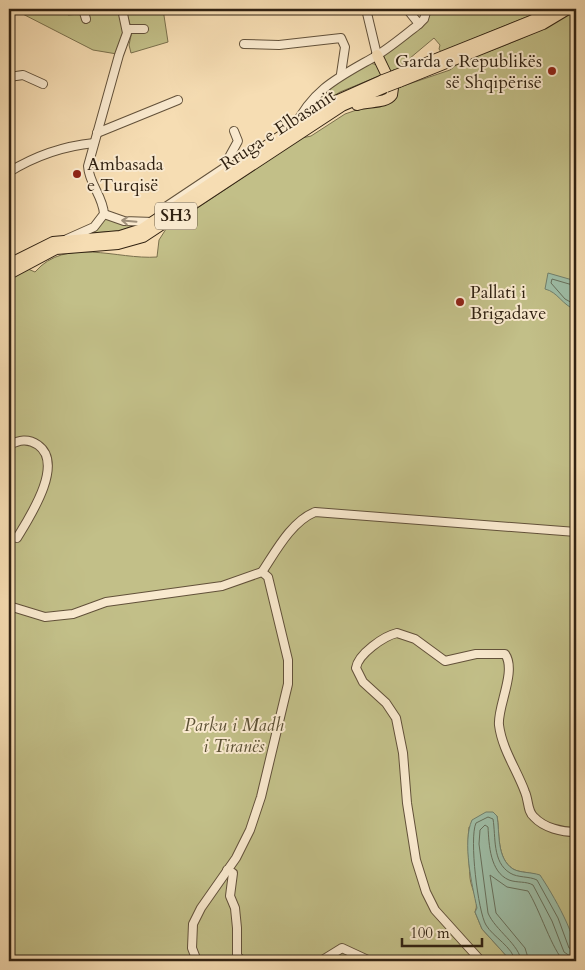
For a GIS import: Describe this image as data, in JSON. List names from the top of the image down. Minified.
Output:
{"streets":{"main road":["Rruga e Elbasanit","SH3"]},"parks":["Parku i Madh i Tiranës"],"places":["Garda e Republikës së Shqipërisë","Ambasada e Turqisë","Pallati i Brigadave"],"scale_bar":"100 m"}
